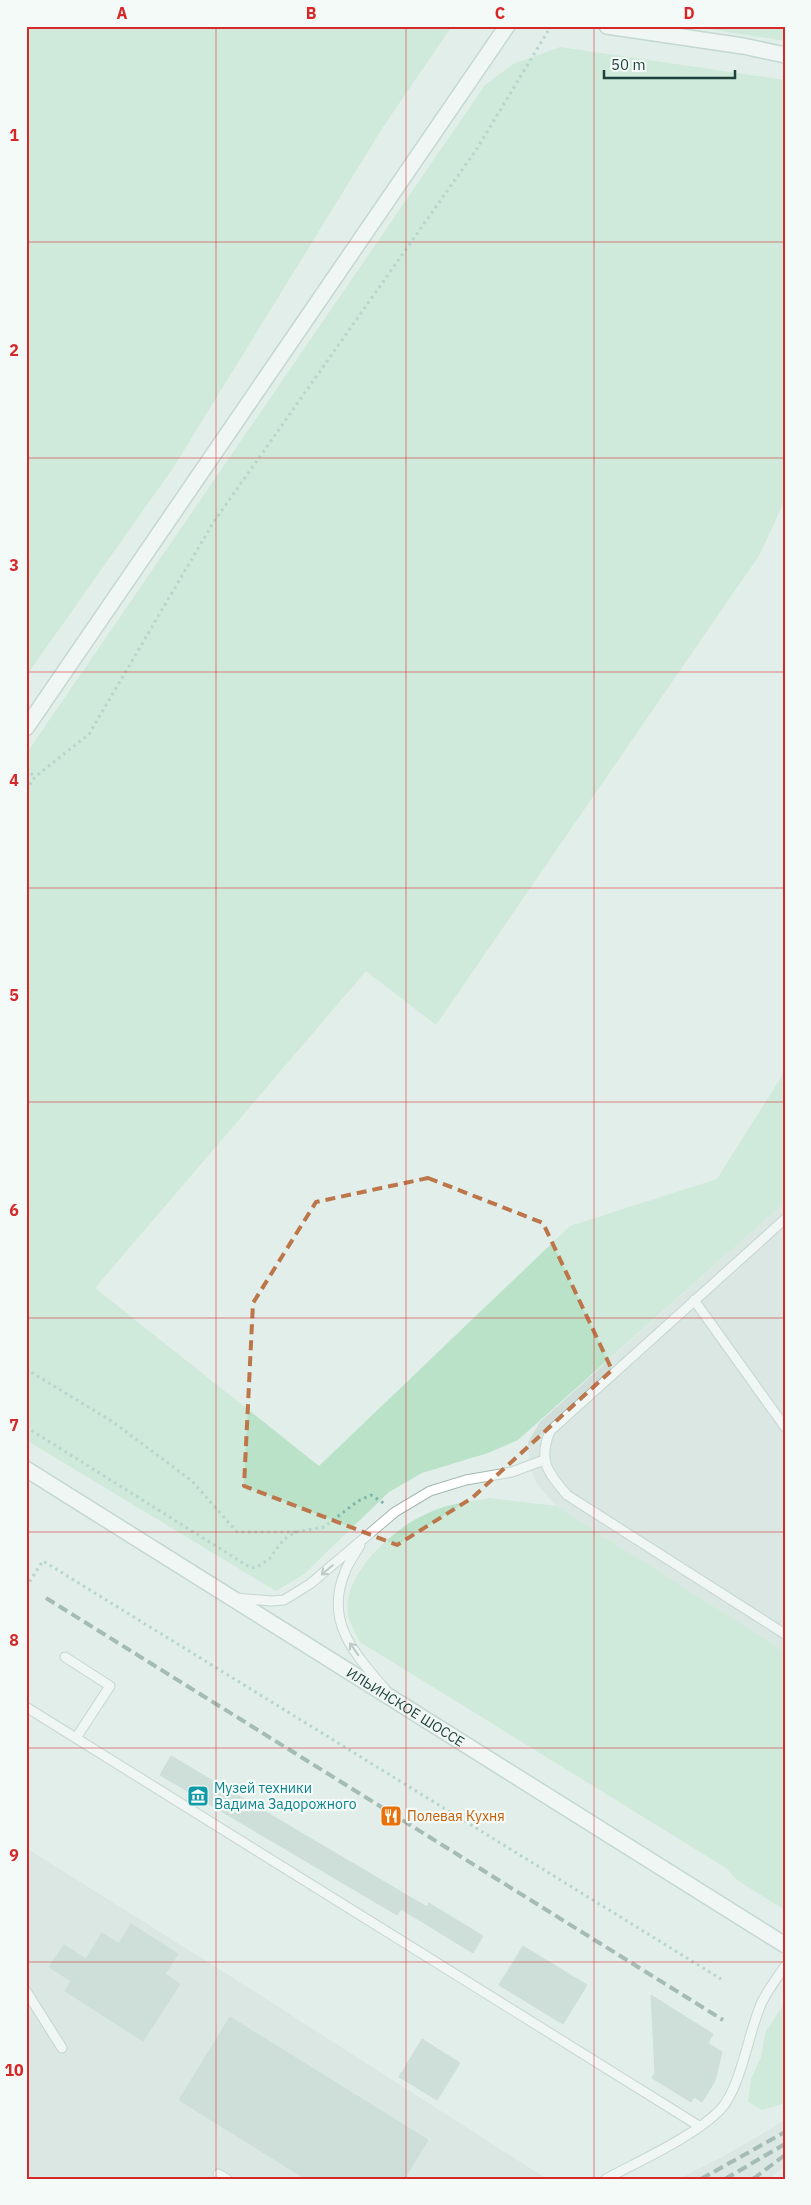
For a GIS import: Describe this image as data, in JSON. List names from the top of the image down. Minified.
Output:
{"streets":{"street":["ИЛЬИНСКОЕ ШОССЕ"]},"places":{"museum":["Музей техники Вадима Задорожного"],"restaurant":["Полевая Кухня"]},"scale_bar":"50 m","grid":{"columns":["A","B","C","D"],"rows":["1","2","3","4","5","6","7","8","9","10"]}}
